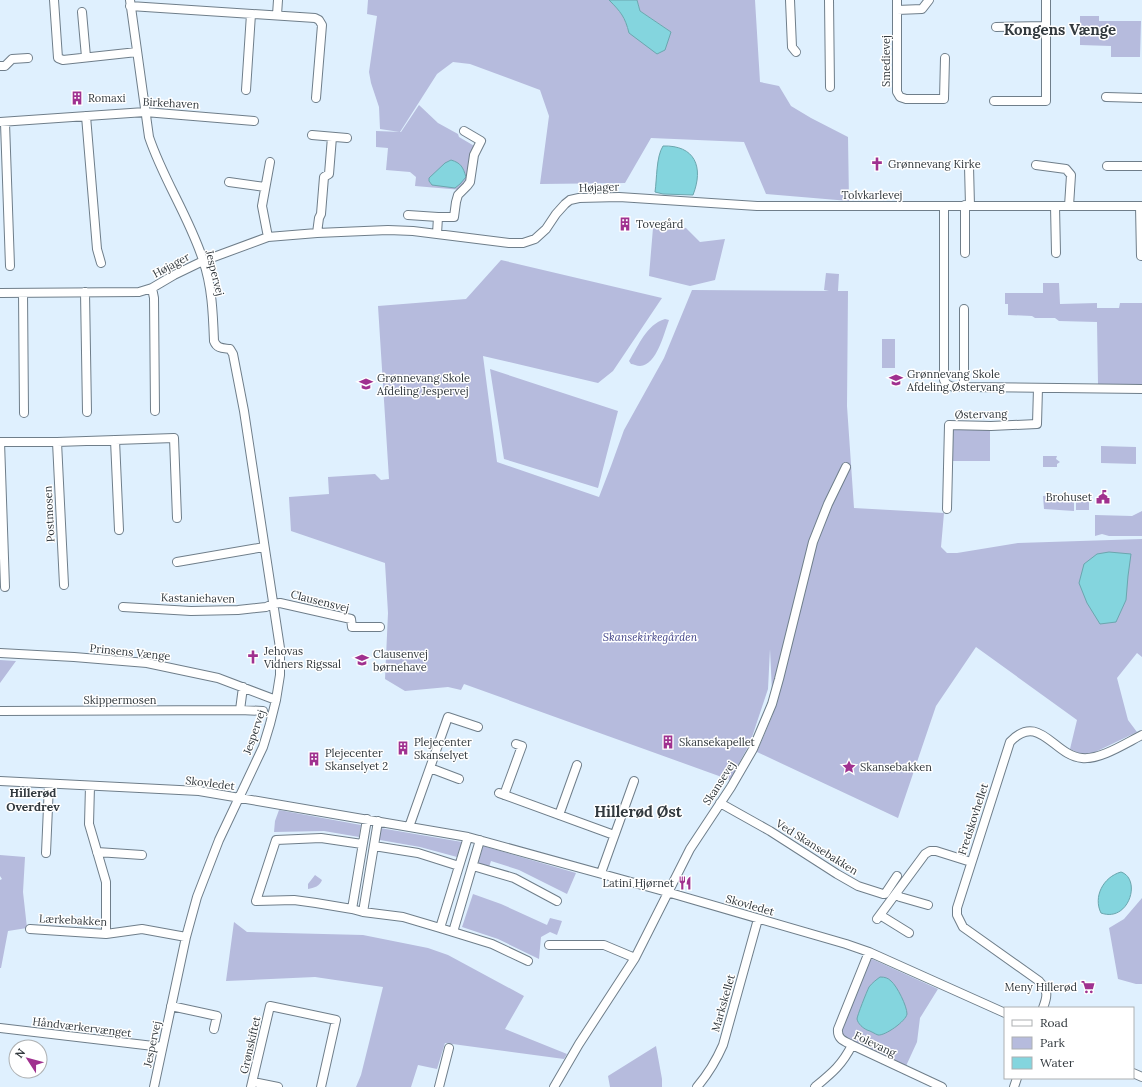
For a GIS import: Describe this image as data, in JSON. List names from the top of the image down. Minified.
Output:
{"streets":{"street":["Smedievej","Birkehaven","Højager","Tolvkarlevej","Jespervej","Østervang","Postmosen","Kastaniehaven","Clausensvej","Prinsens Vænge","Skippermosen","Skovledet","Skansevej","Fredskovhellet","Ved Skansebakken","Lærkebakken","Markskellet","Håndværkervænget","Folevang","Grønskiftet"]},"crossings":[["Birkehaven","Jespervej"],["Højager","Tolvkarlevej"],["Højager","Jespervej"],["Jespervej","Kastaniehaven"],["Jespervej","Clausensvej"],["Jespervej","Prinsens Vænge"],["Jespervej","Skovledet"],["Jespervej","Lærkebakken"],["Jespervej","Håndværkervænget"],["Kastaniehaven","Clausensvej"],["Skovledet","Skansevej"],["Skovledet","Markskellet"],["Skovledet","Folevang"],["Skansevej","Ved Skansebakken"]],"districts":["Kongens Vænge","Hillerød Overdrev","Hillerød Øst"],"parks":["Skansekirkegården"],"places":{"building":["Romaxi","Tovegård","Skansekapellet","Plejecenter Skanselyet","Plejecenter Skanselyet 2"],"church":["Grønnevang Kirke","Jehovas Vidners Rigssal"],"school or university":["Grønnevang Skole Afdeling Østervang","Grønnevang Skole Afdeling Jespervej","Clausenvej børnehave"],"public building":["Brohuset"],"place":["Skansebakken"],"restaurant":["Latini Hjørnet"],"supermarket":["Meny Hillerød"]},"legend":["Road","Park","Water"],"north":"top left"}
